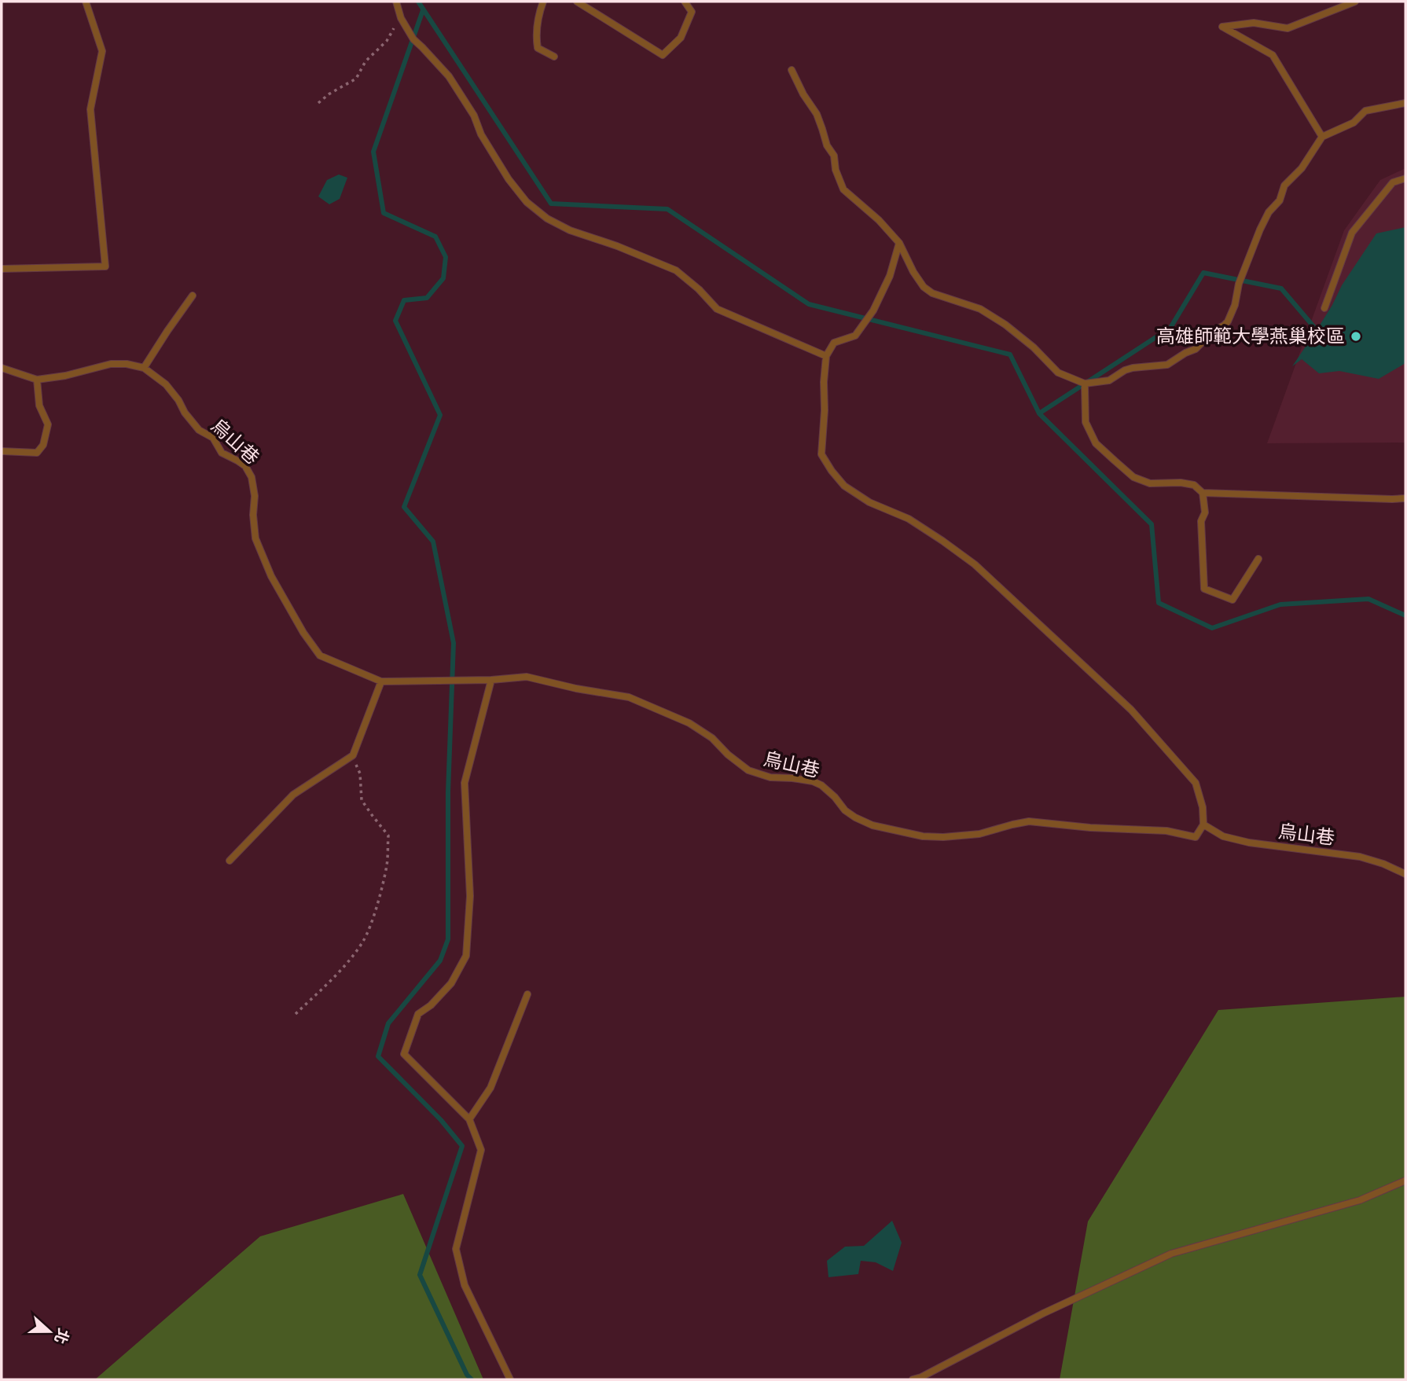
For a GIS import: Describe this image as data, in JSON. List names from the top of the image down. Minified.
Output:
{"streets":{"lane":["烏山巷"]},"places":["高雄師範大學燕巢校區"],"north":"right"}
